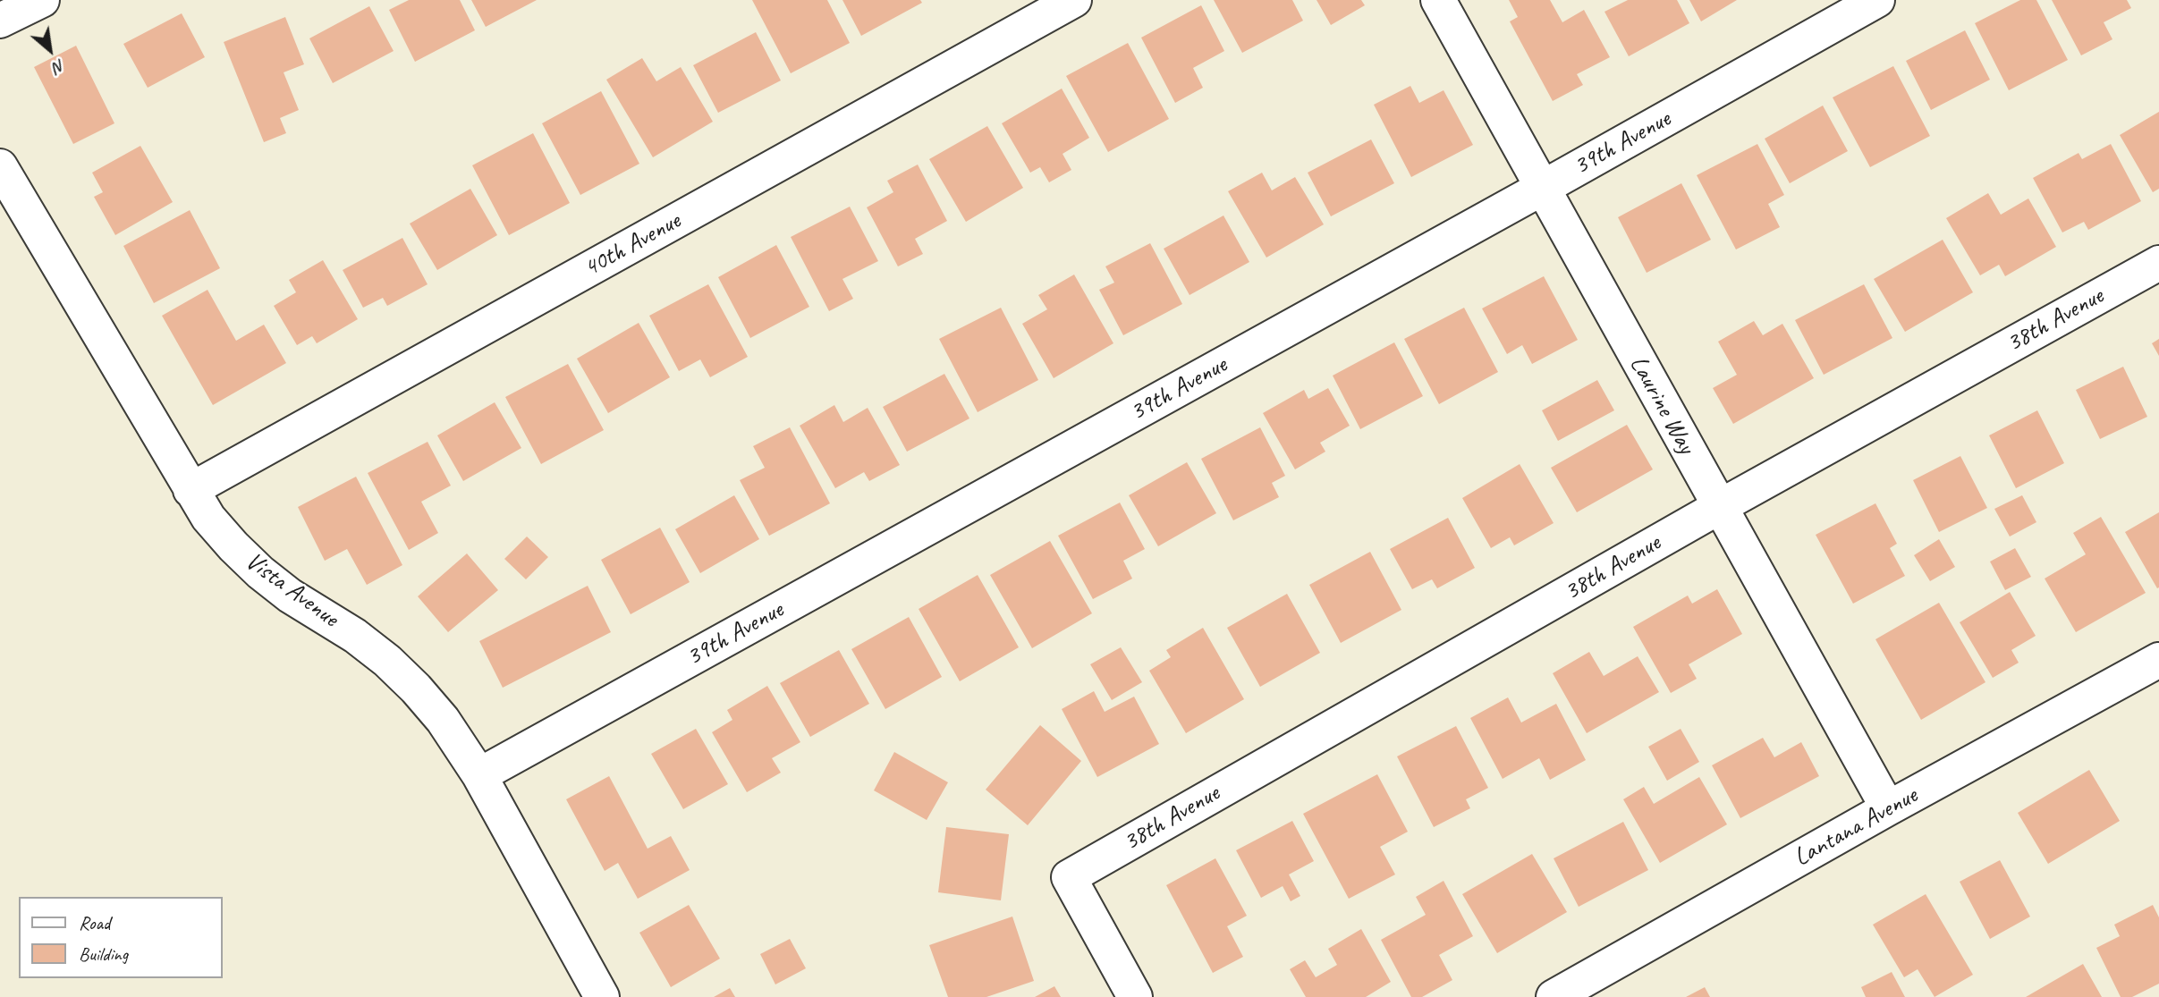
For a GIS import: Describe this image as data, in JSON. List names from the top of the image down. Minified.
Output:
{"streets":{"street":["39th Avenue","40th Avenue","38th Avenue","Laurine Way","Vista Avenue","Lantana Avenue"]},"crossings":[["39th Avenue","Laurine Way"],["39th Avenue","Vista Avenue"],["40th Avenue","Vista Avenue"],["38th Avenue","Laurine Way"],["Laurine Way","Lantana Avenue"]],"legend":["Road","Building"],"north":"bottom right"}
